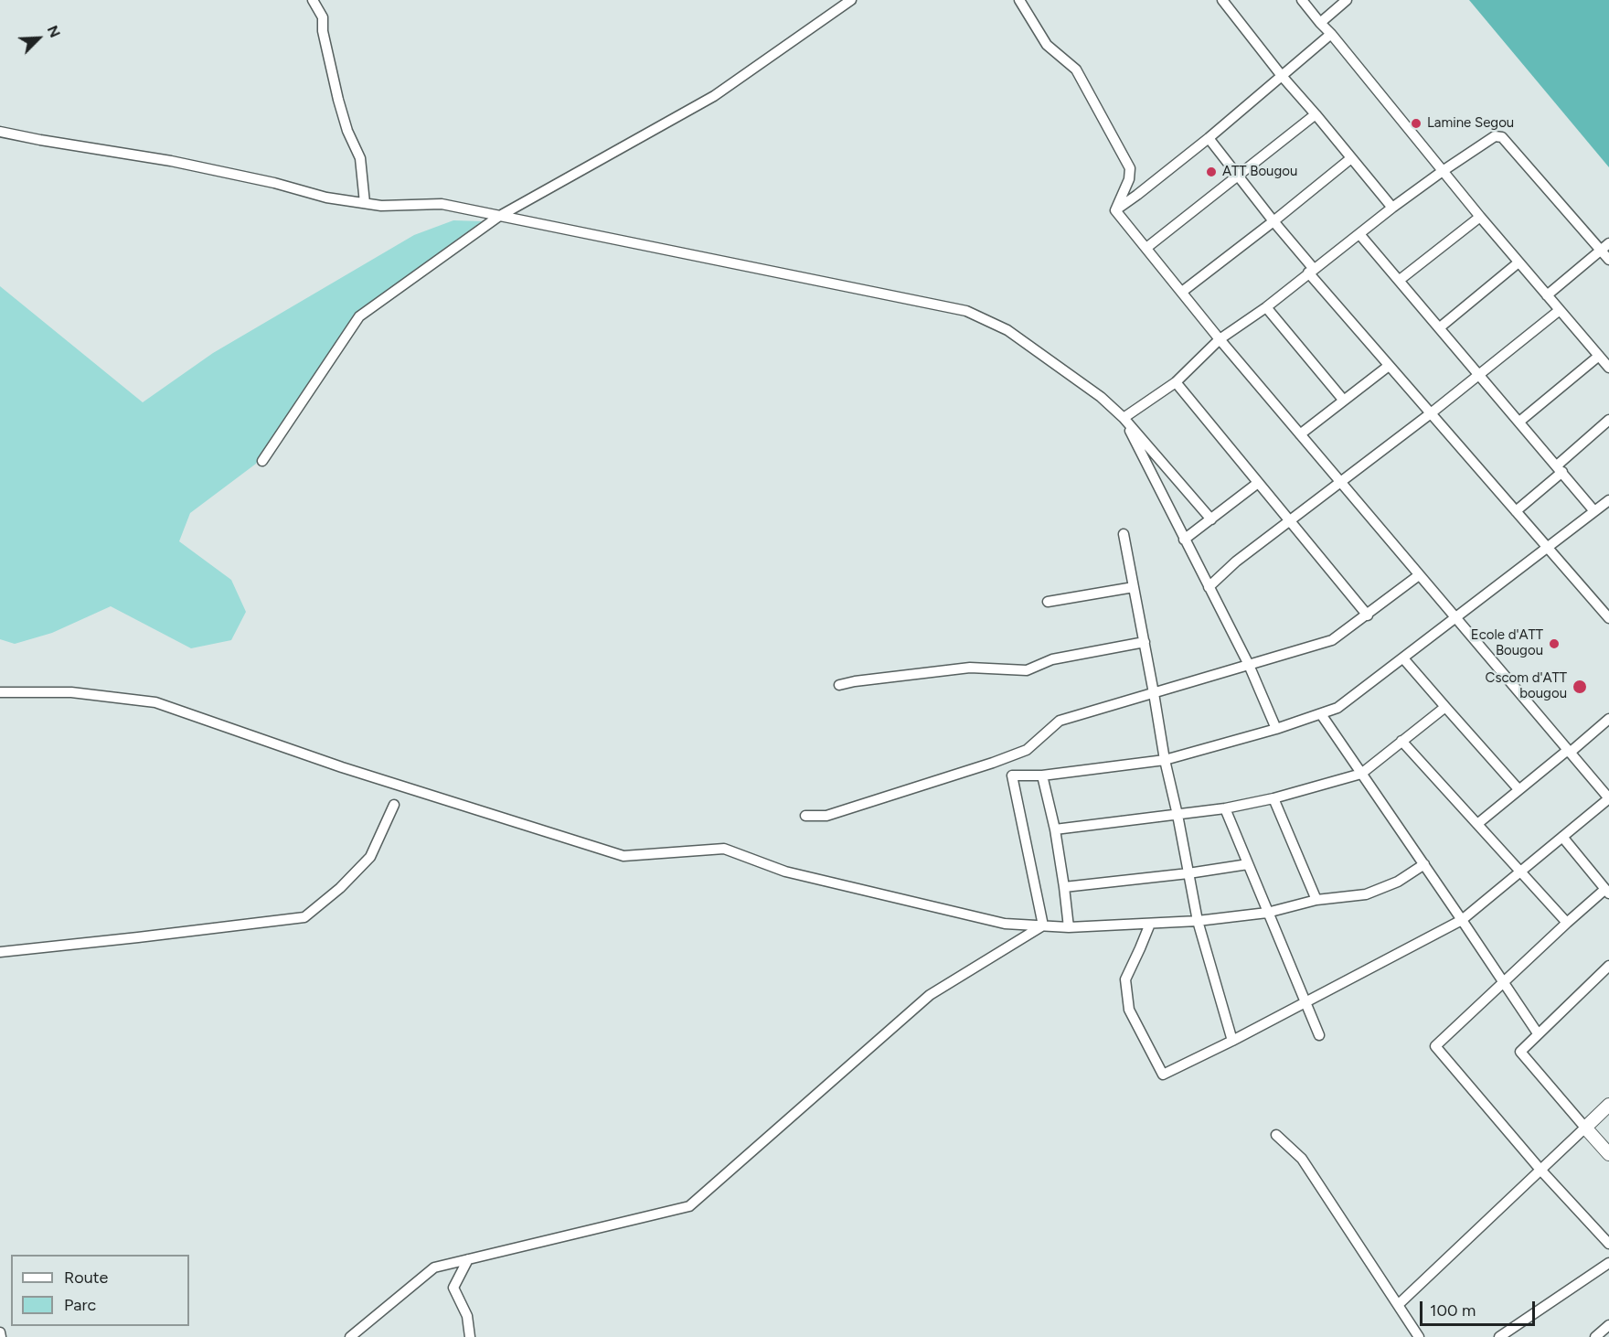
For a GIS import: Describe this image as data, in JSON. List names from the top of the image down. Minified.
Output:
{"places":["Lamine Segou","ATT Bougou","Ecole d'ATT Bougou","Cscom d'ATT bougou"],"legend":["Route","Parc"],"scale_bar":"100 m","north":"top right"}
